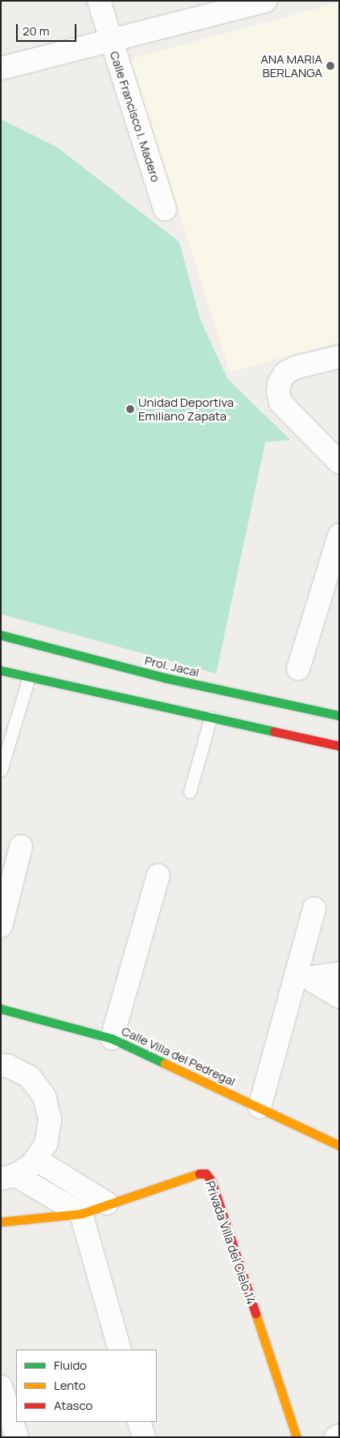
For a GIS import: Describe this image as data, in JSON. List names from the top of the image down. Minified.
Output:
{"streets":{"street":["Calle Francisco I. Madero","Prol. Jacal","Calle Villa del Pedregal","Privada Villa del Cielo 14"]},"places":["ANA MARIA BERLANGA","Unidad Deportiva Emiliano Zapata"],"legend":["Fluido","Lento","Atasco"],"scale_bar":"20 m"}
